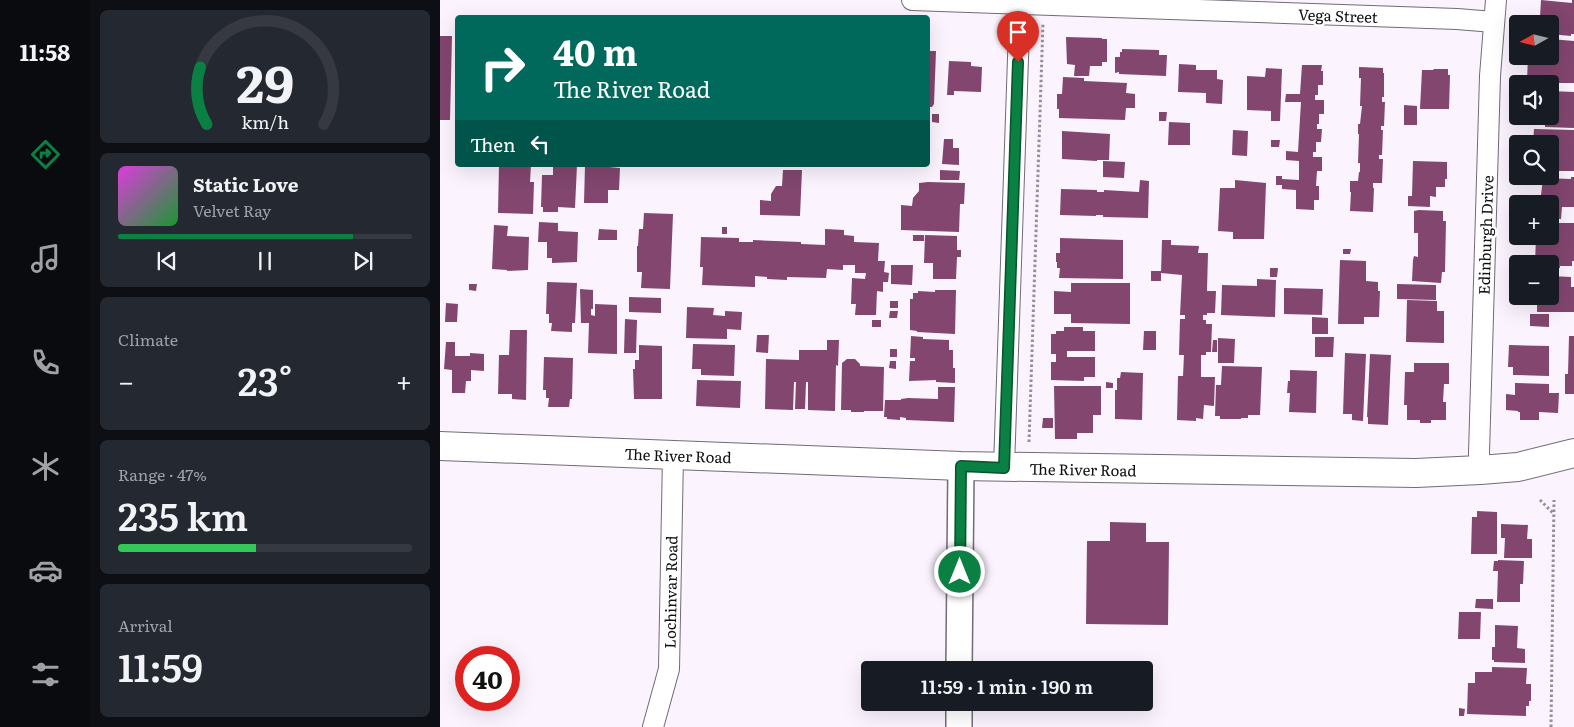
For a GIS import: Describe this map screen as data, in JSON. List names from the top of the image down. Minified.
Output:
{"streets":{"main road":["The River Road"],"street":["Vega Street","Edinburgh Drive","Lochinvar Road"]},"crossings":[["Vega Street","Edinburgh Drive"],["Edinburgh Drive","The River Road"],["The River Road","Lochinvar Road"]],"north":"left","page":{"tabs":"11:58","map_buttons":["+","−"],"turn":["40 m","The River Road"],"then":"Then","song":["Static Love","Velvet Ray"],"tile":["Climate",["Range · 47%","235 km"],["Arrival","11:59"]],"heat":["−","23°","+"],"limit":"40","trip":"11:59 · 1 min · 190 m","gauge":["29","km/h"]}}
